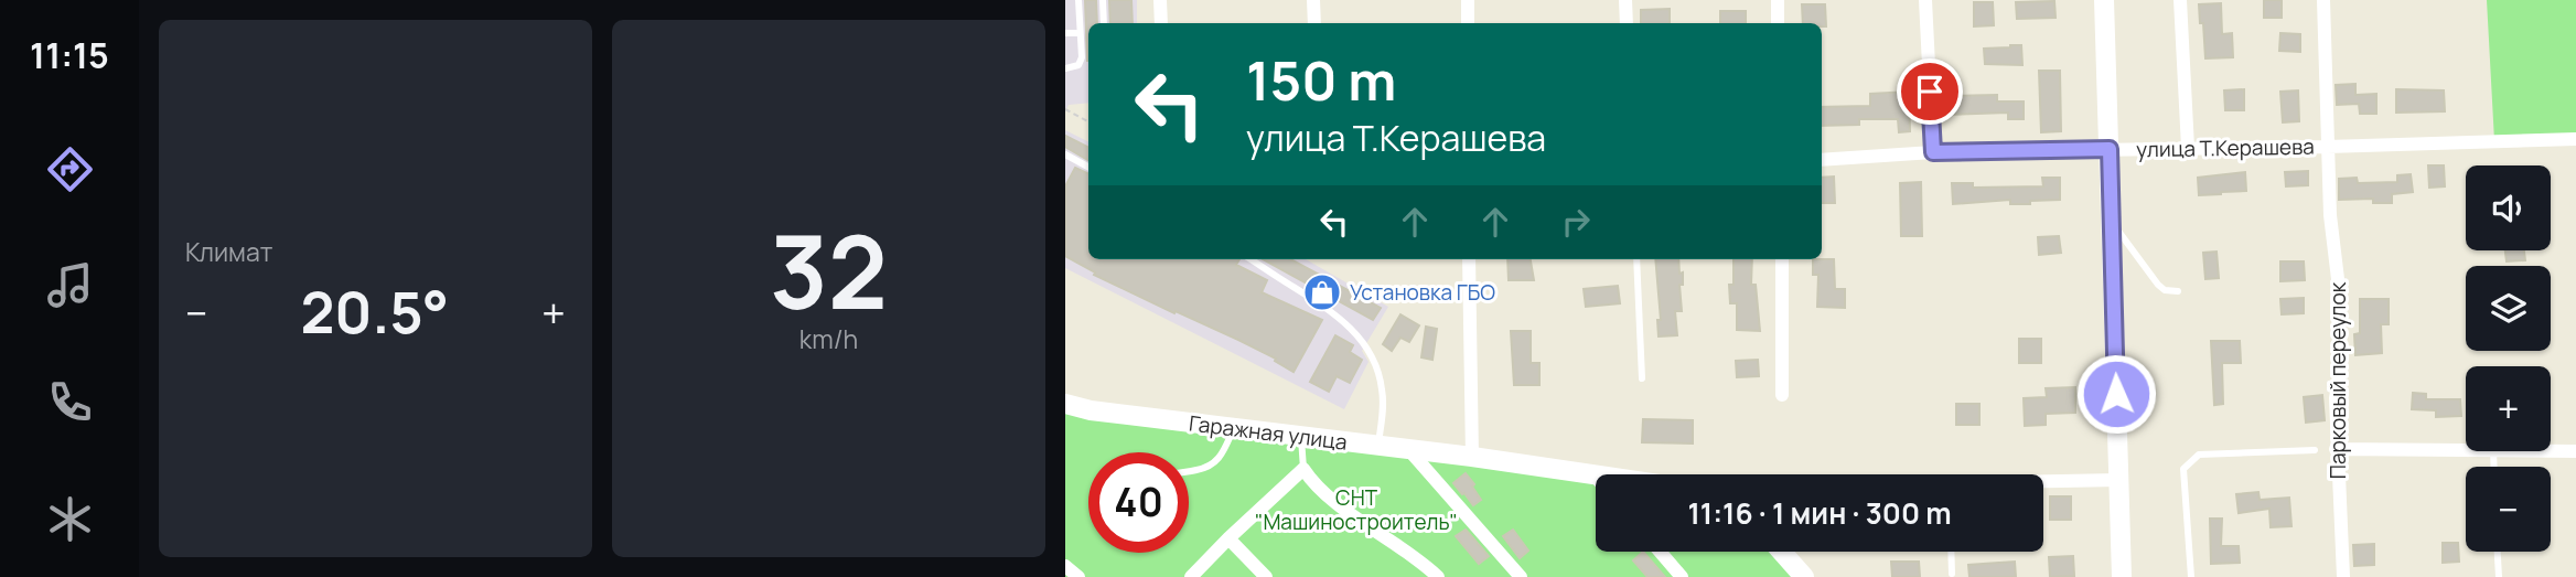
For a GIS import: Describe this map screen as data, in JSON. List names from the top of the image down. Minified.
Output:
{"streets":{"street":["улица Т.Керашева","Парковый переулок","Гаражная улица"]},"crossings":[["улица Т.Керашева","Парковый переулок"]],"parks":["СНТ \"Машиностроитель\""],"places":{"shop":["Установка ГБО"]},"page":{"tabs":"11:15","tile":["Климат",["32","km/h"]],"turn":["150 m","улица Т.Керашева"],"map_buttons":["+","−"],"heat":["−","20.5°","+"],"limit":"40","trip":"11:16 · 1 мин · 300 m"}}
